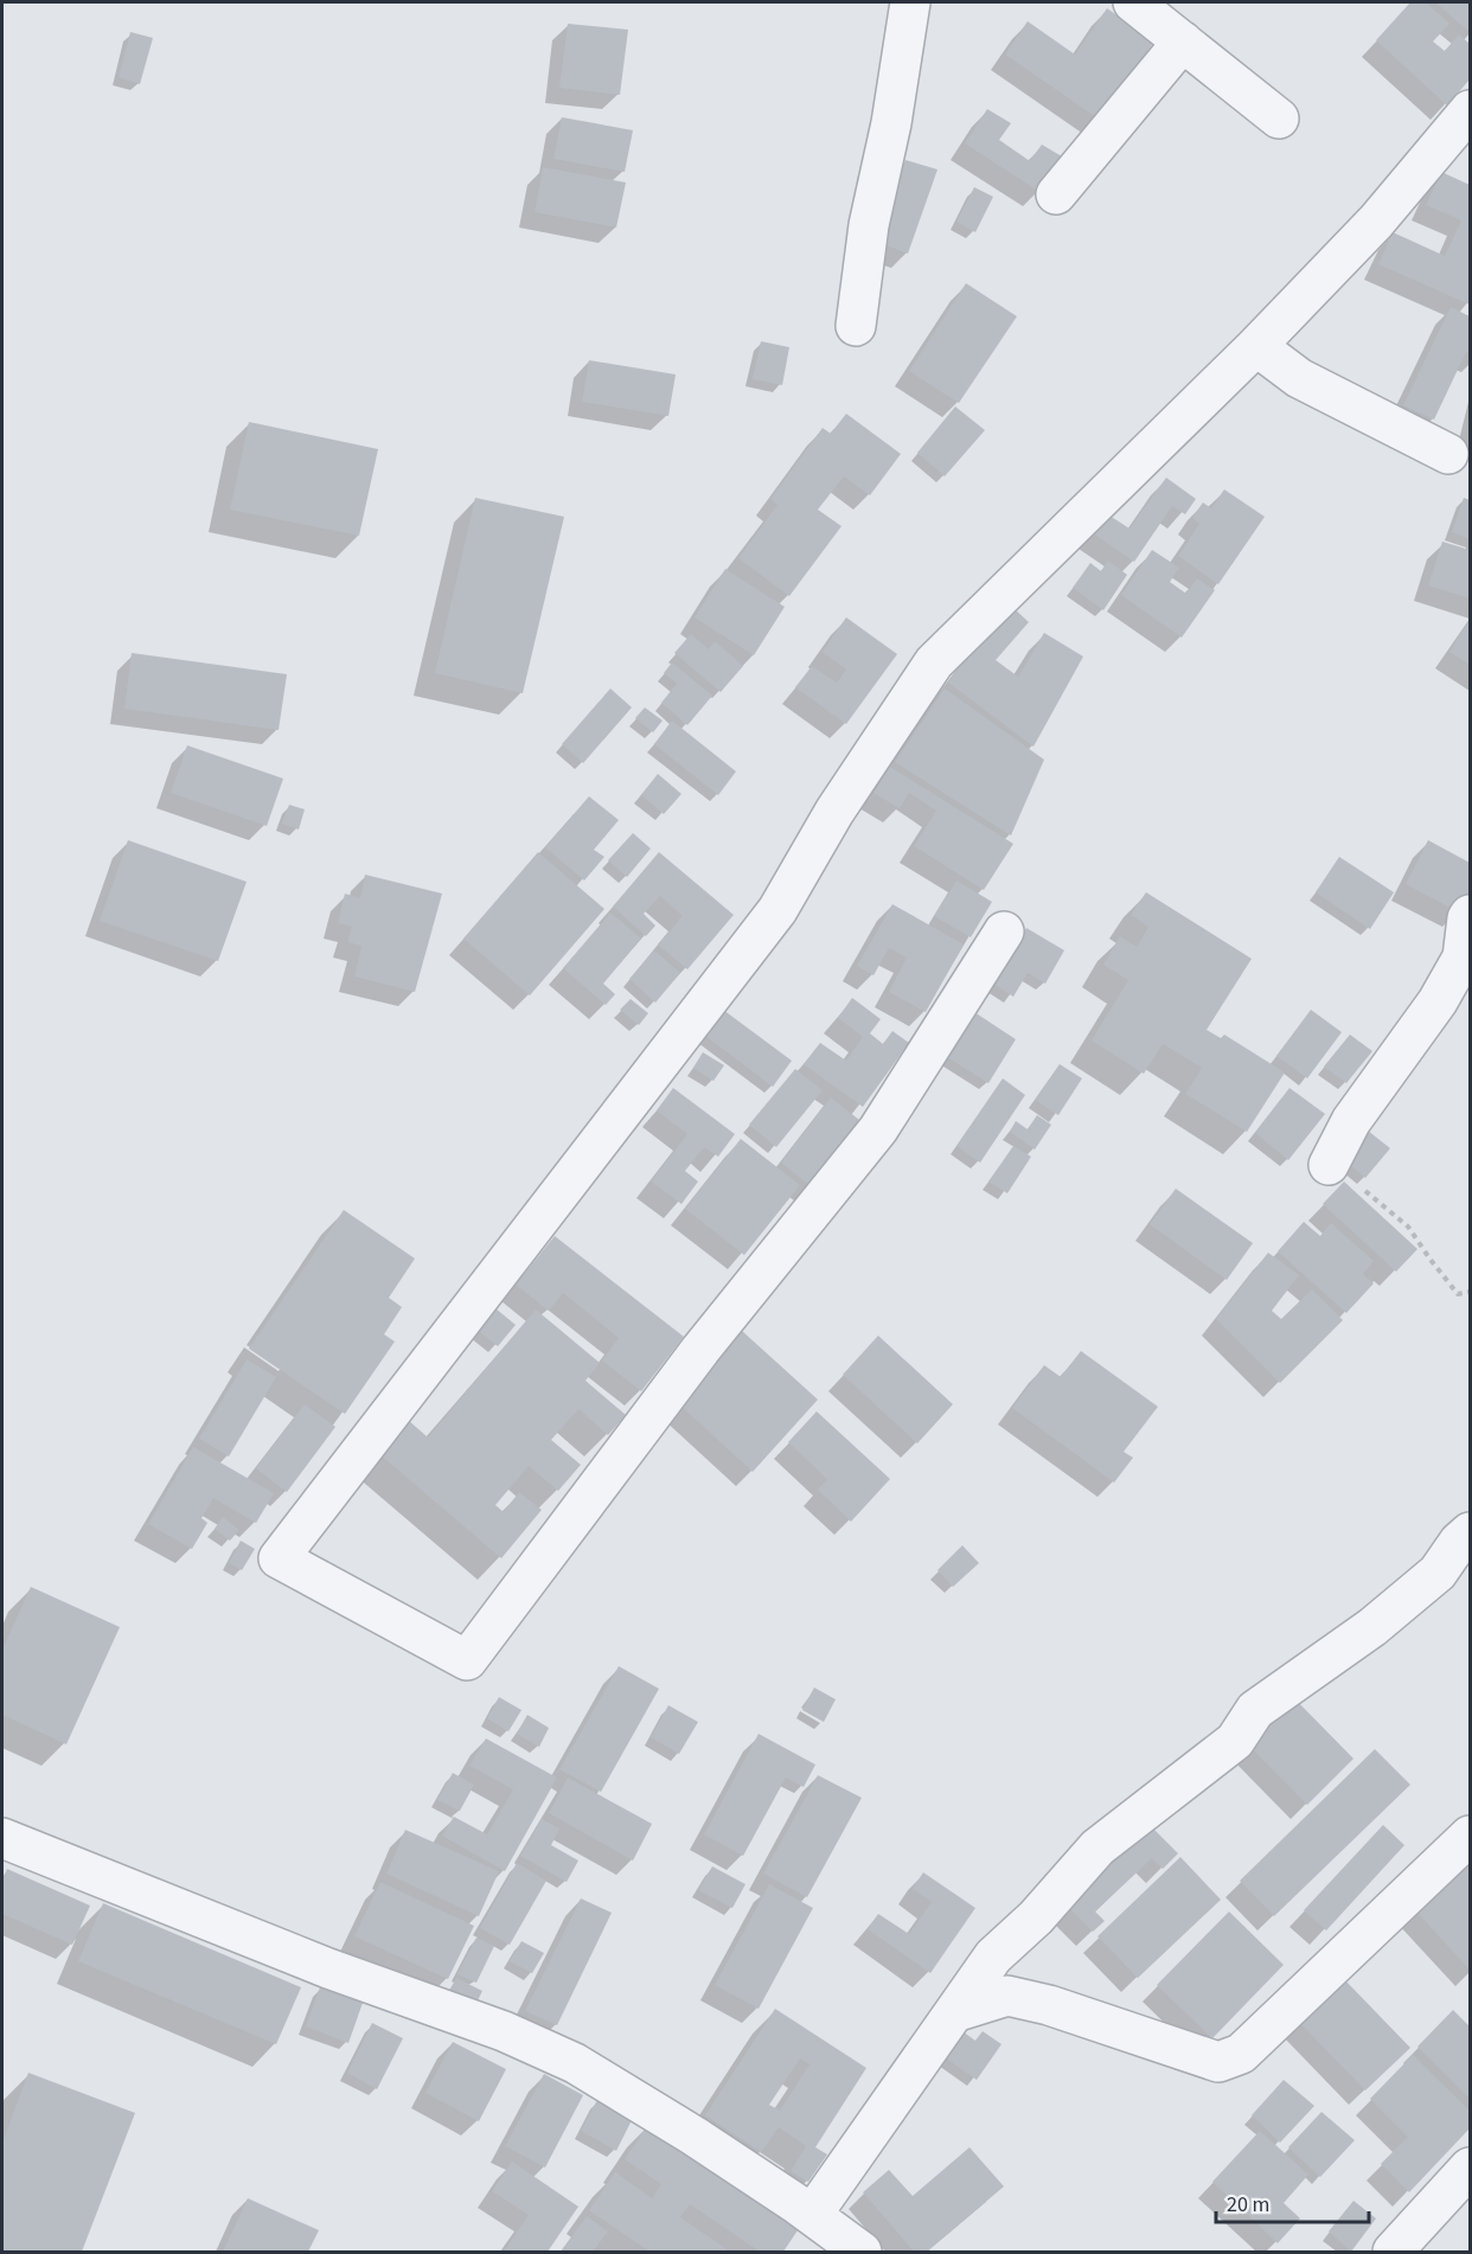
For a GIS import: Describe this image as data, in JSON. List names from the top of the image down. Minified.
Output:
{"scale_bar":"20 m"}
